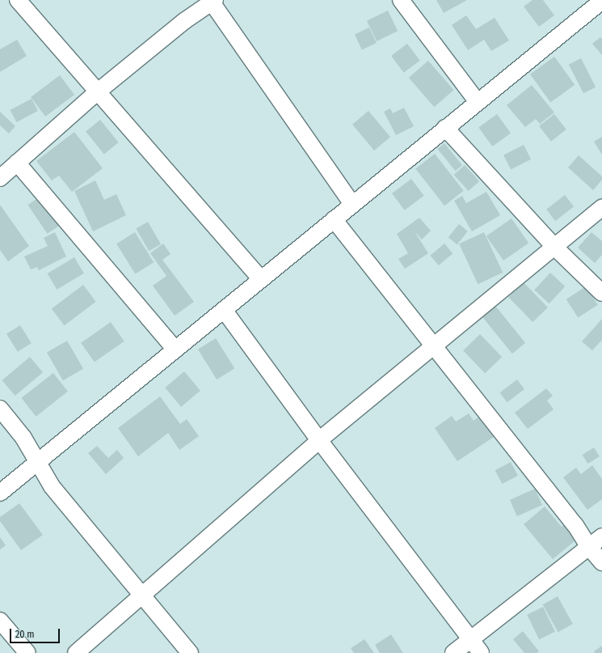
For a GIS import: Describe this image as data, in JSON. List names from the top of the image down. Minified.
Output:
{"scale_bar":"20 m"}
